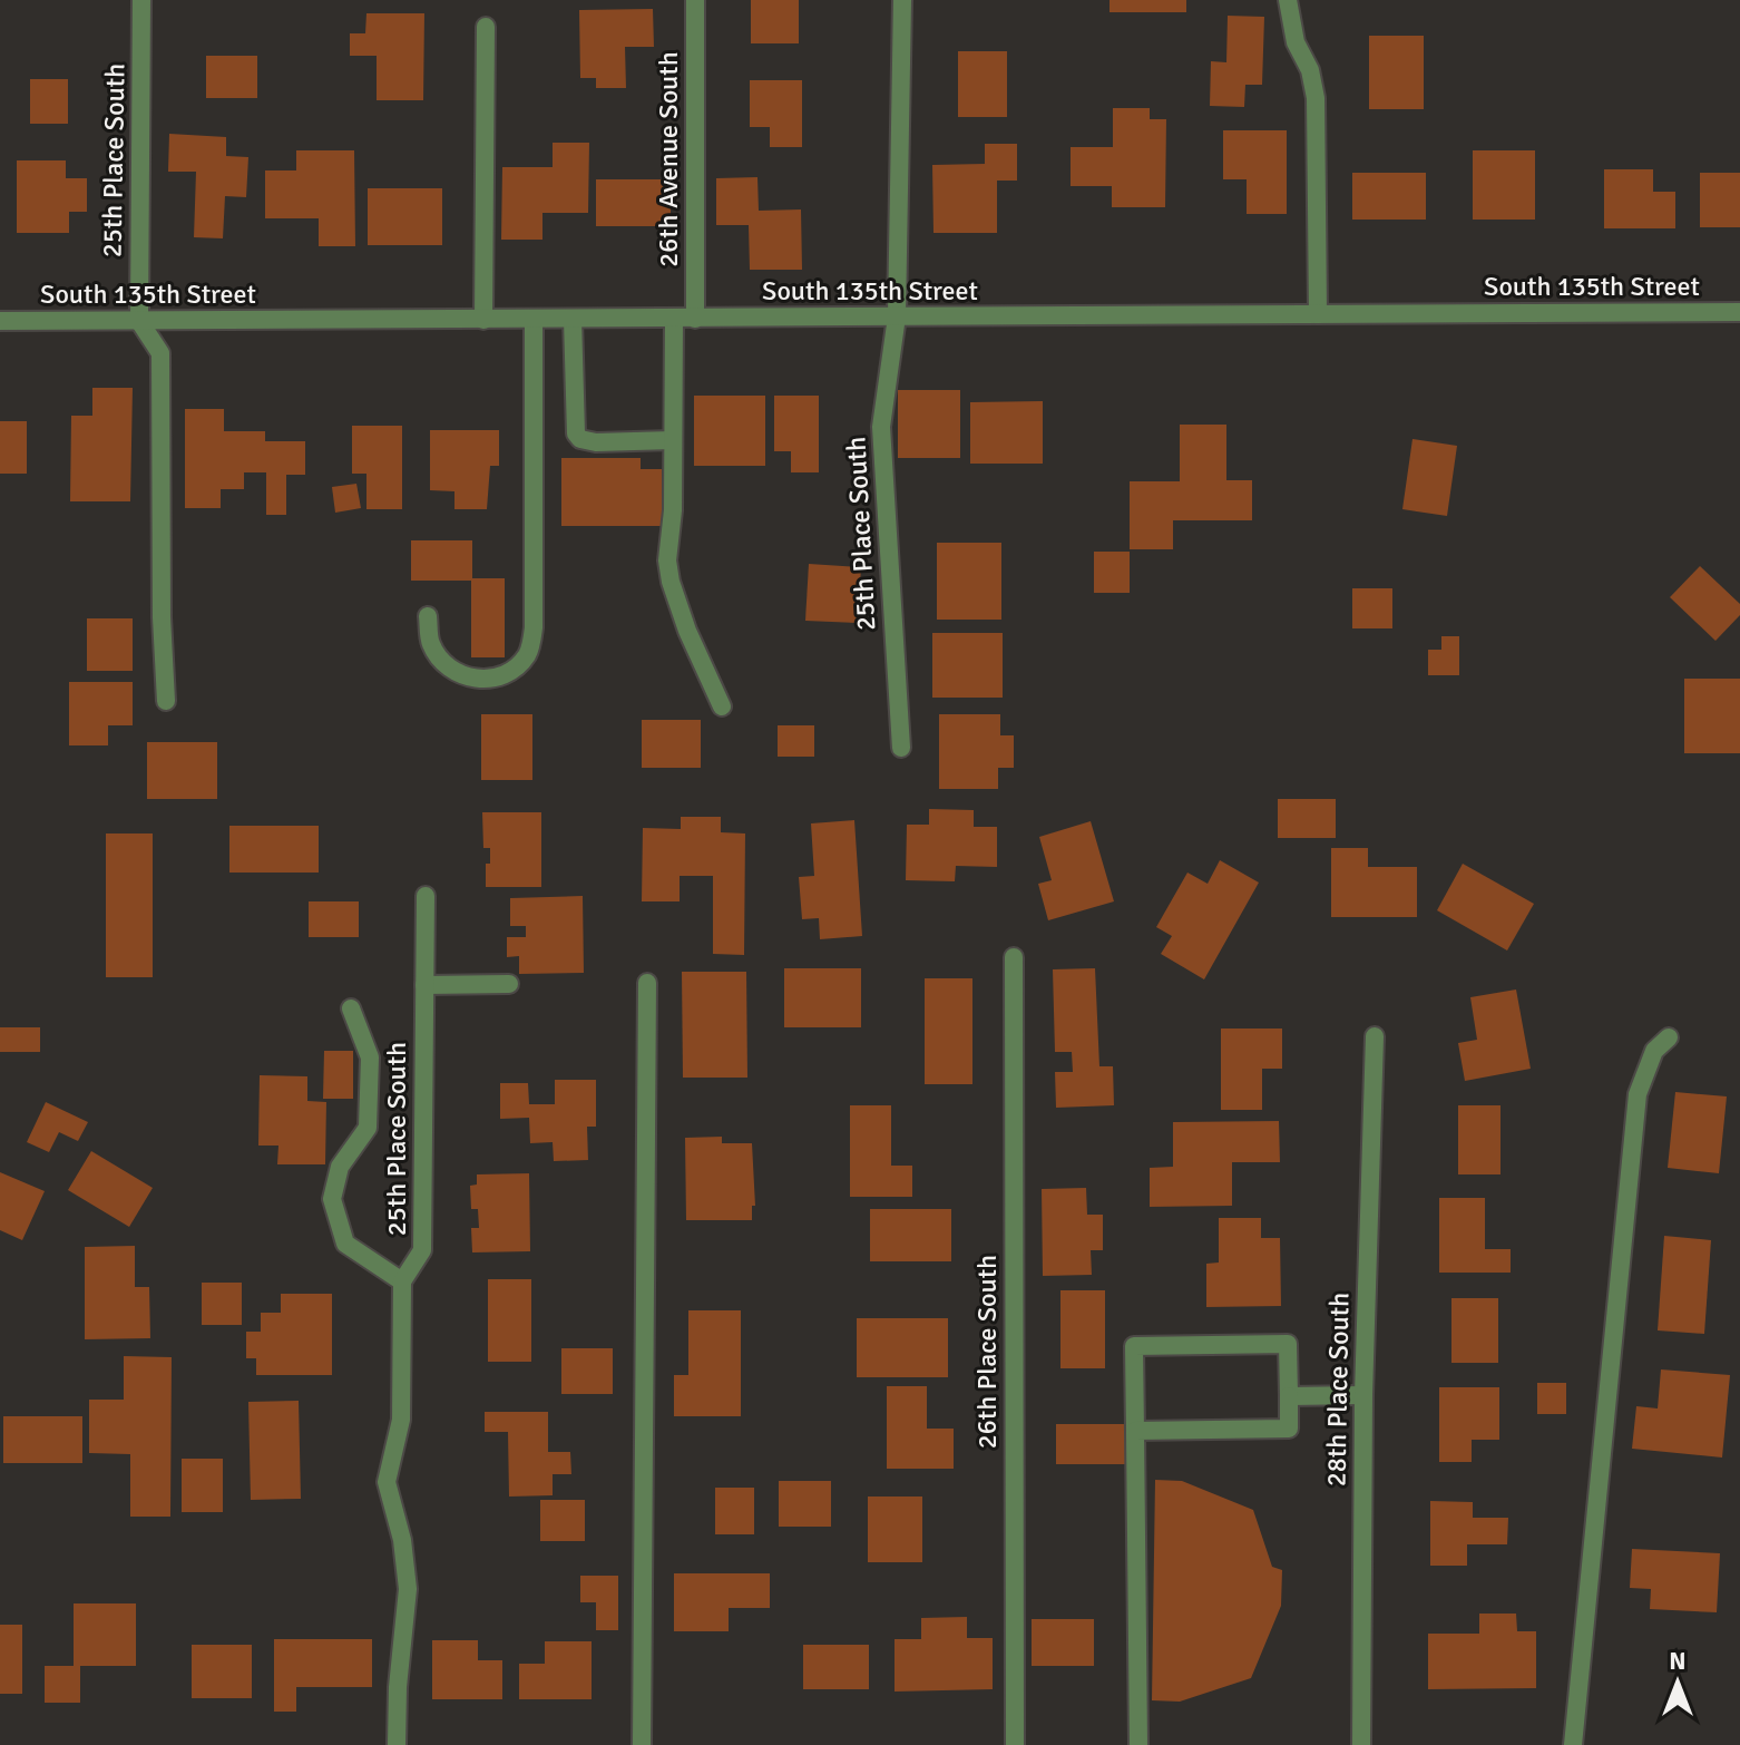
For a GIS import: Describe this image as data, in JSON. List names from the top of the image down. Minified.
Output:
{"streets":{"street":["26th Avenue South","25th Place South","South 135th Street","26th Place South","28th Place South"]},"crossings":[["26th Avenue South","South 135th Street"],["25th Place South","South 135th Street"]],"north":"top"}
